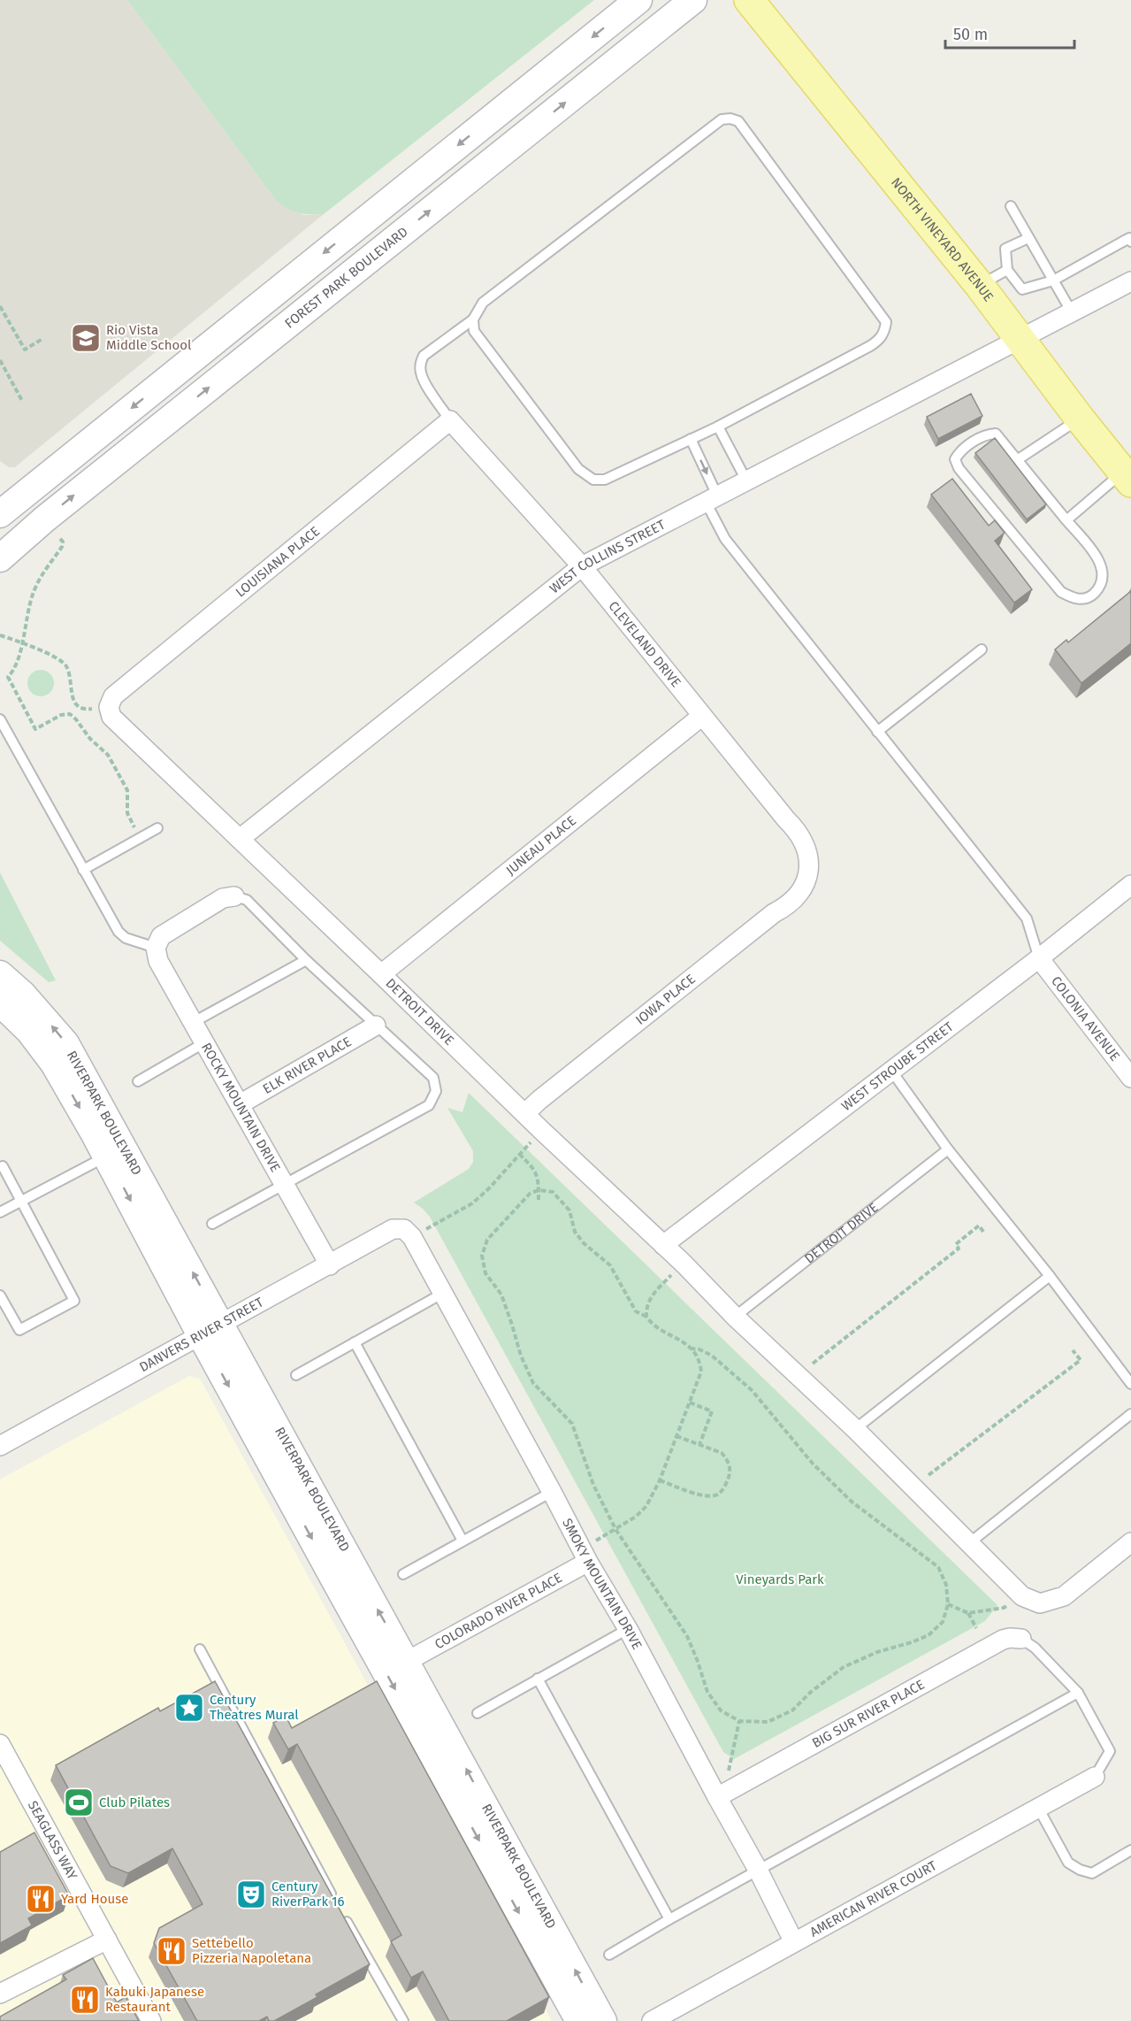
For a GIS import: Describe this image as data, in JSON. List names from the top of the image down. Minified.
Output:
{"streets":{"main road":["NORTH VINEYARD AVENUE"],"street":["FOREST PARK BOULEVARD","WEST COLLINS STREET","LOUISIANA PLACE","CLEVELAND DRIVE","JUNEAU PLACE","IOWA PLACE","DETROIT DRIVE","COLONIA AVENUE","ELK RIVER PLACE","WEST STROUBE STREET","ROCKY MOUNTAIN DRIVE","RIVERPARK BOULEVARD","DANVERS RIVER STREET","SMOKY MOUNTAIN DRIVE","COLORADO RIVER PLACE","BIG SUR RIVER PLACE","SEAGLASS WAY","AMERICAN RIVER COURT"]},"crossings":[["NORTH VINEYARD AVENUE","WEST COLLINS STREET"],["WEST COLLINS STREET","CLEVELAND DRIVE"],["WEST COLLINS STREET","DETROIT DRIVE"],["LOUISIANA PLACE","CLEVELAND DRIVE"],["LOUISIANA PLACE","DETROIT DRIVE"],["CLEVELAND DRIVE","JUNEAU PLACE"],["CLEVELAND DRIVE","IOWA PLACE"],["JUNEAU PLACE","DETROIT DRIVE"],["IOWA PLACE","DETROIT DRIVE"],["DETROIT DRIVE","WEST STROUBE STREET"],["COLONIA AVENUE","WEST STROUBE STREET"],["ELK RIVER PLACE","ROCKY MOUNTAIN DRIVE"],["ROCKY MOUNTAIN DRIVE","DANVERS RIVER STREET"],["RIVERPARK BOULEVARD","DANVERS RIVER STREET"],["RIVERPARK BOULEVARD","COLORADO RIVER PLACE"],["DANVERS RIVER STREET","SMOKY MOUNTAIN DRIVE"],["SMOKY MOUNTAIN DRIVE","COLORADO RIVER PLACE"],["SMOKY MOUNTAIN DRIVE","BIG SUR RIVER PLACE"],["SMOKY MOUNTAIN DRIVE","AMERICAN RIVER COURT"]],"parks":["Vineyards Park"],"places":{"school or university":["Rio Vista Middle School"],"place":["Century Theatres Mural"],"sports":["Club Pilates"],"theatre":["Century RiverPark 16"],"restaurant":["Yard House","Settebello Pizzeria Napoletana","Kabuki Japanese Restaurant"]},"scale_bar":"50 m"}
